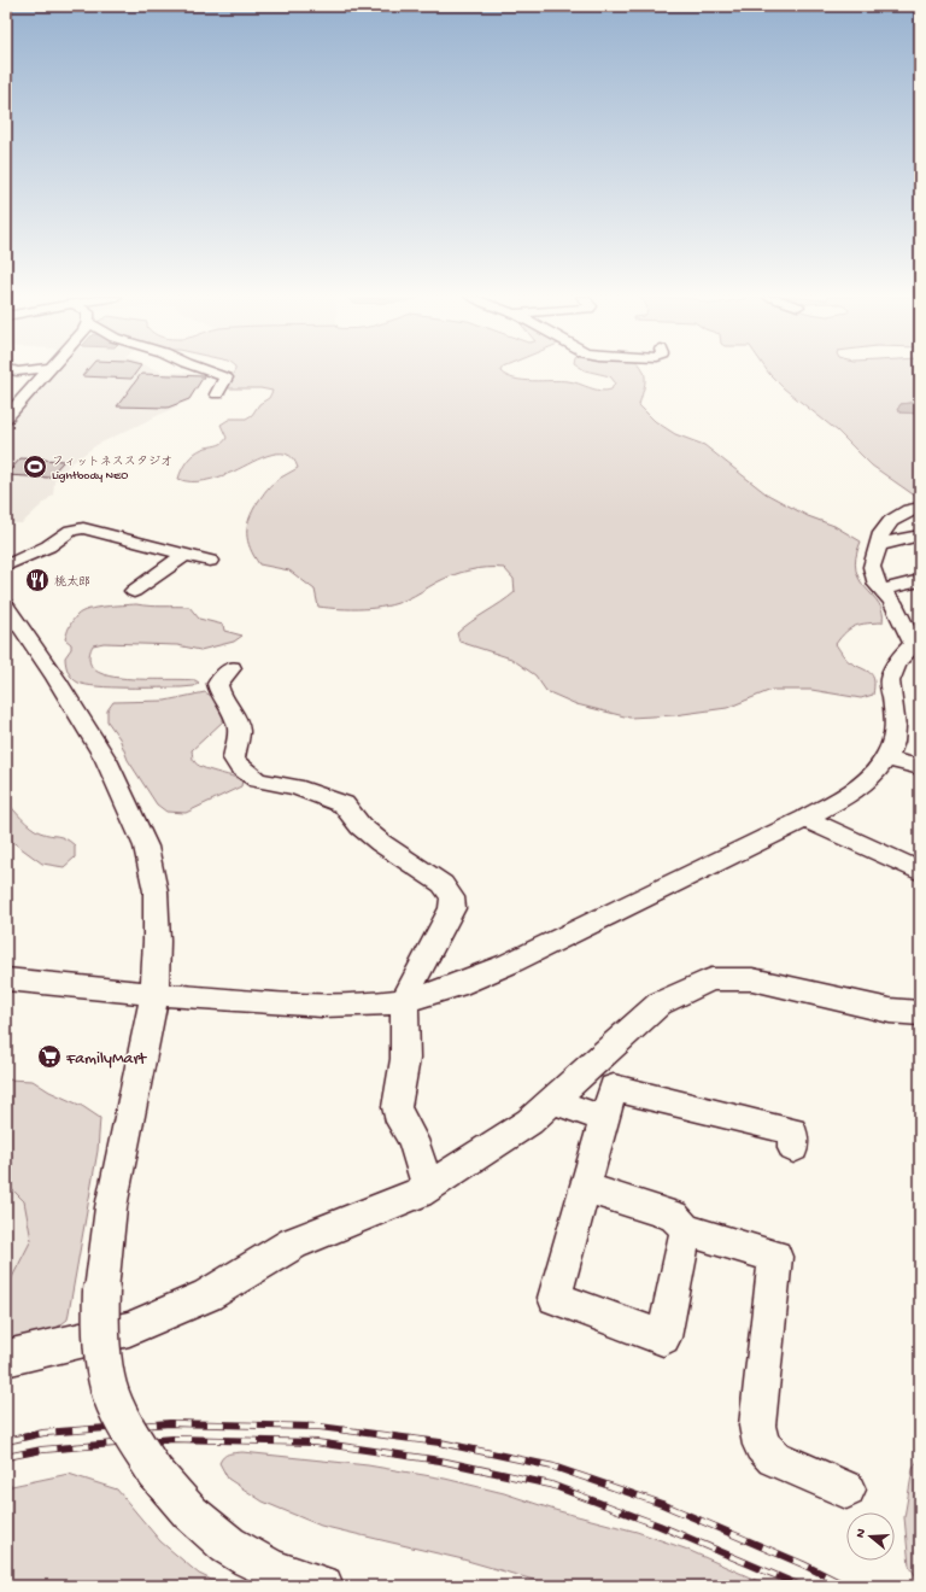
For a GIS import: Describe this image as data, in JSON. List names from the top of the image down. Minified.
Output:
{"places":{"sports":["フィットネススタジオ Lightbody NEO"],"restaurant":["桃太郎"],"supermarket":["FamilyMart"]},"north":"left"}
